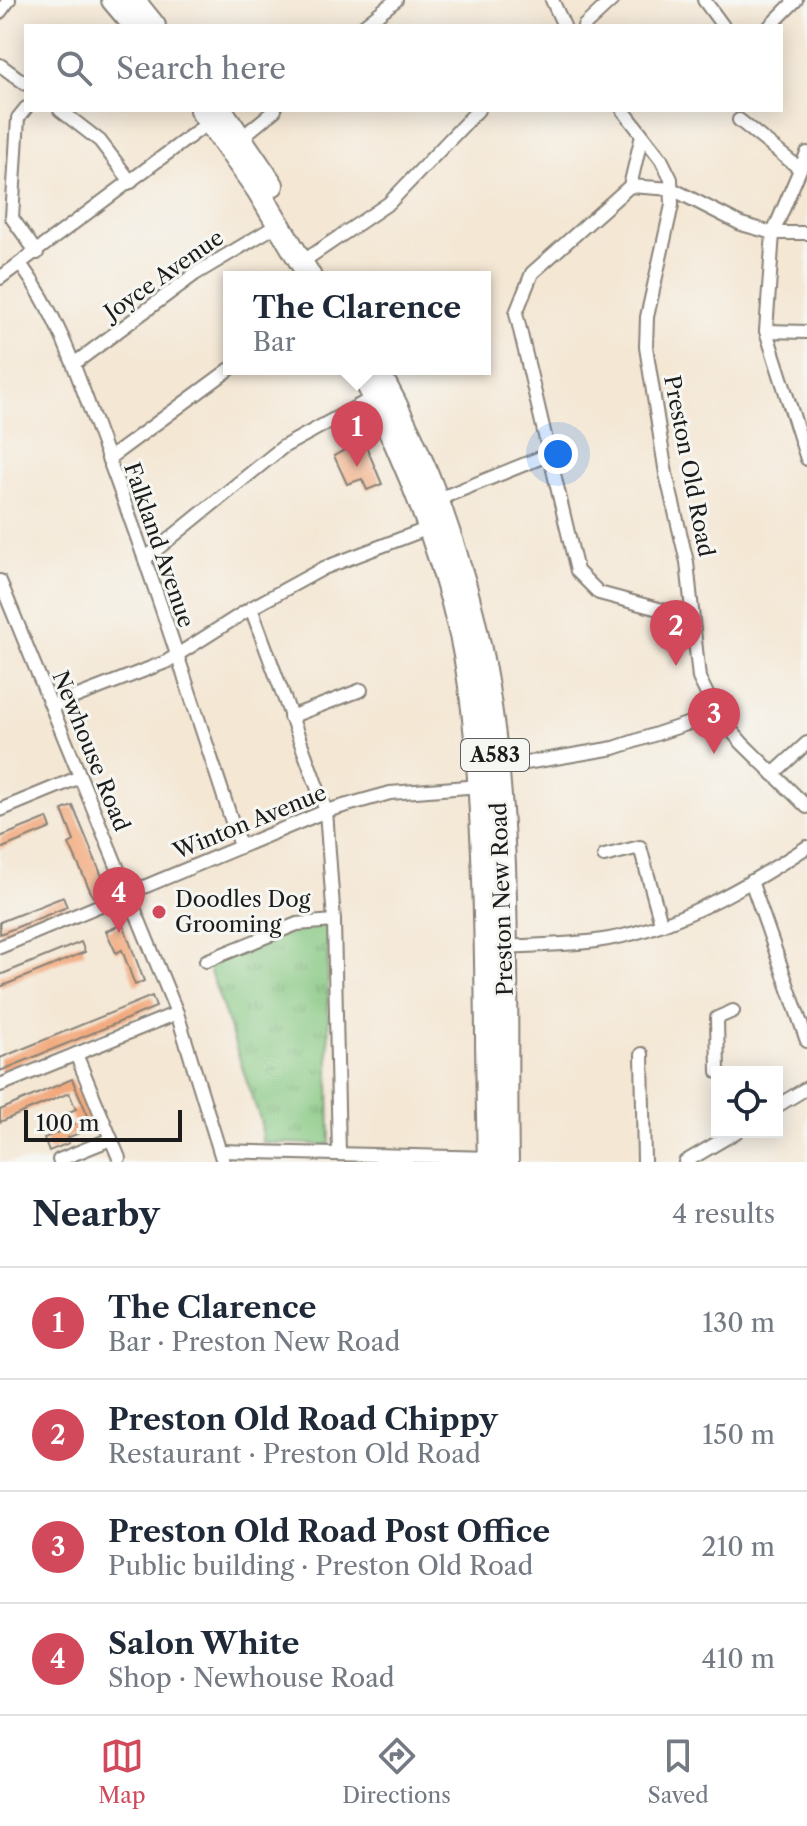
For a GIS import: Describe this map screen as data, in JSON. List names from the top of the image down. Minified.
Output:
{"streets":{"highway":["A583","Preston New Road"],"street":["Joyce Avenue","Preston Old Road","Falkland Avenue","Newhouse Road","Winton Avenue"]},"crossings":[["Joyce Avenue","Falkland Avenue"],["Falkland Avenue","Winton Avenue"],["Newhouse Road","Winton Avenue"],["Winton Avenue","Preston New Road"]],"places":["Doodles Dog Grooming"],"scale_bar":"100 m","page":{"search":"Search here","popup":["The Clarence","Bar"],"pins":["1","2","3","4"],"scale":"100 m","heading":["Nearby","4 results"],"list":[{"mark":"1","name":"The Clarence","note":"Bar · Preston New Road","value":"130 m"},{"mark":"2","name":"Preston Old Road Chippy","note":"Restaurant · Preston Old Road","value":"150 m"},{"mark":"3","name":"Preston Old Road Post Office","note":"Public building · Preston Old Road","value":"210 m"},{"mark":"4","name":"Salon White","note":"Shop · Newhouse Road","value":"410 m"}],"nav":["Map","Directions","Saved"]}}
